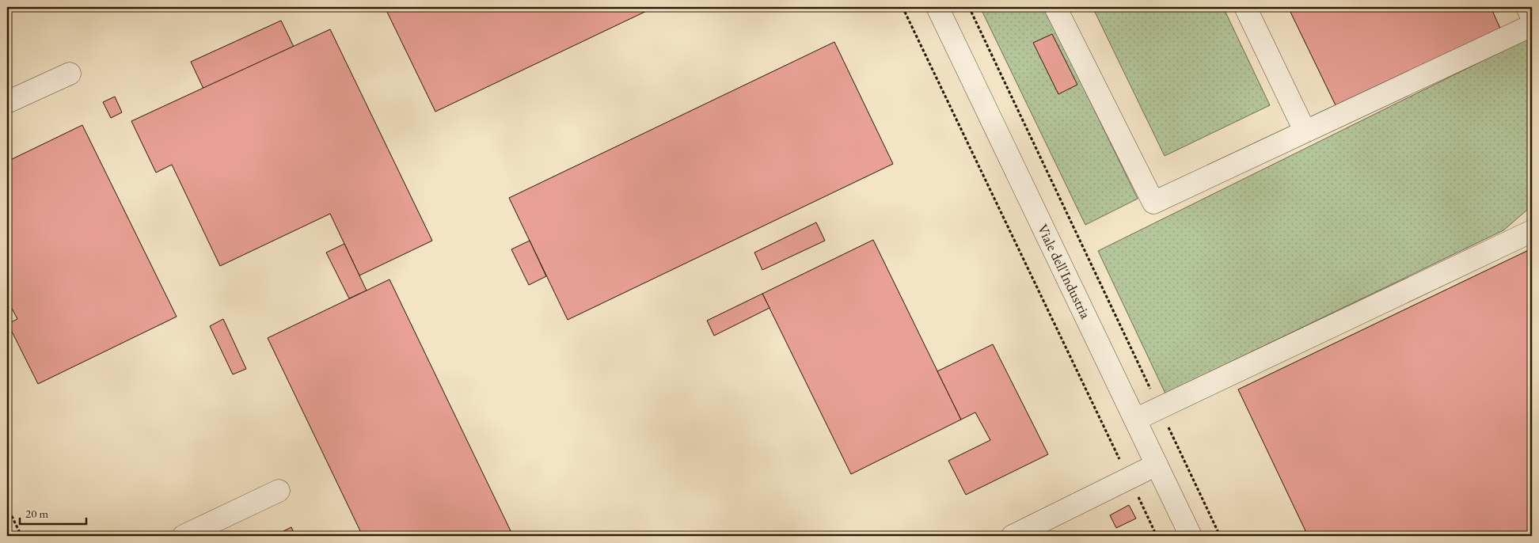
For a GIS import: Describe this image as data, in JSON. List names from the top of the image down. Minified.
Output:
{"streets":{"street":["Viale dell'Industria"]},"scale_bar":"20 m"}
